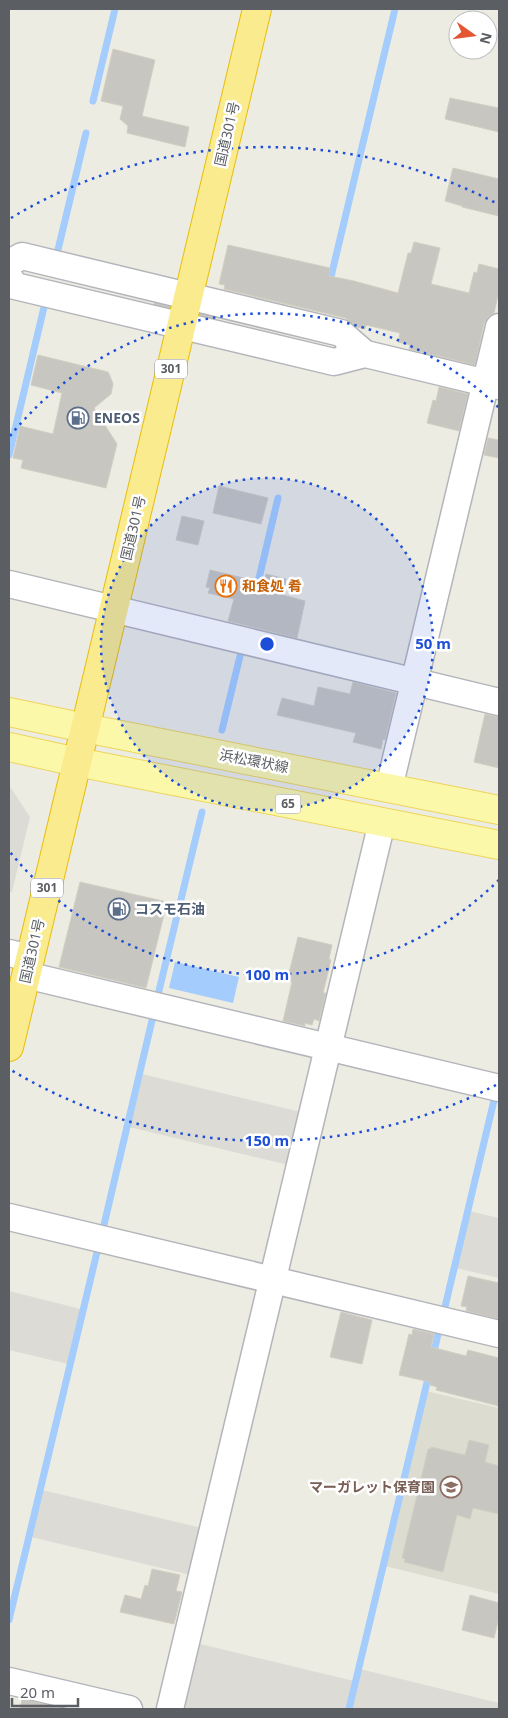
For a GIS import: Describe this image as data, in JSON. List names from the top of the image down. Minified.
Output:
{"streets":{"highway":["国道301号","301"],"main road":["浜松環状線","65"]},"crossings":[["国道301号","浜松環状線"],["国道301号","65"]],"places":{"fuel station":["ENEOS","コスモ石油"],"restaurant":["和食処 肴"],"school or university":["マーガレット保育園"]},"scale_bar":"20 m","north":"right","rings":["50 m","100 m","150 m"]}
